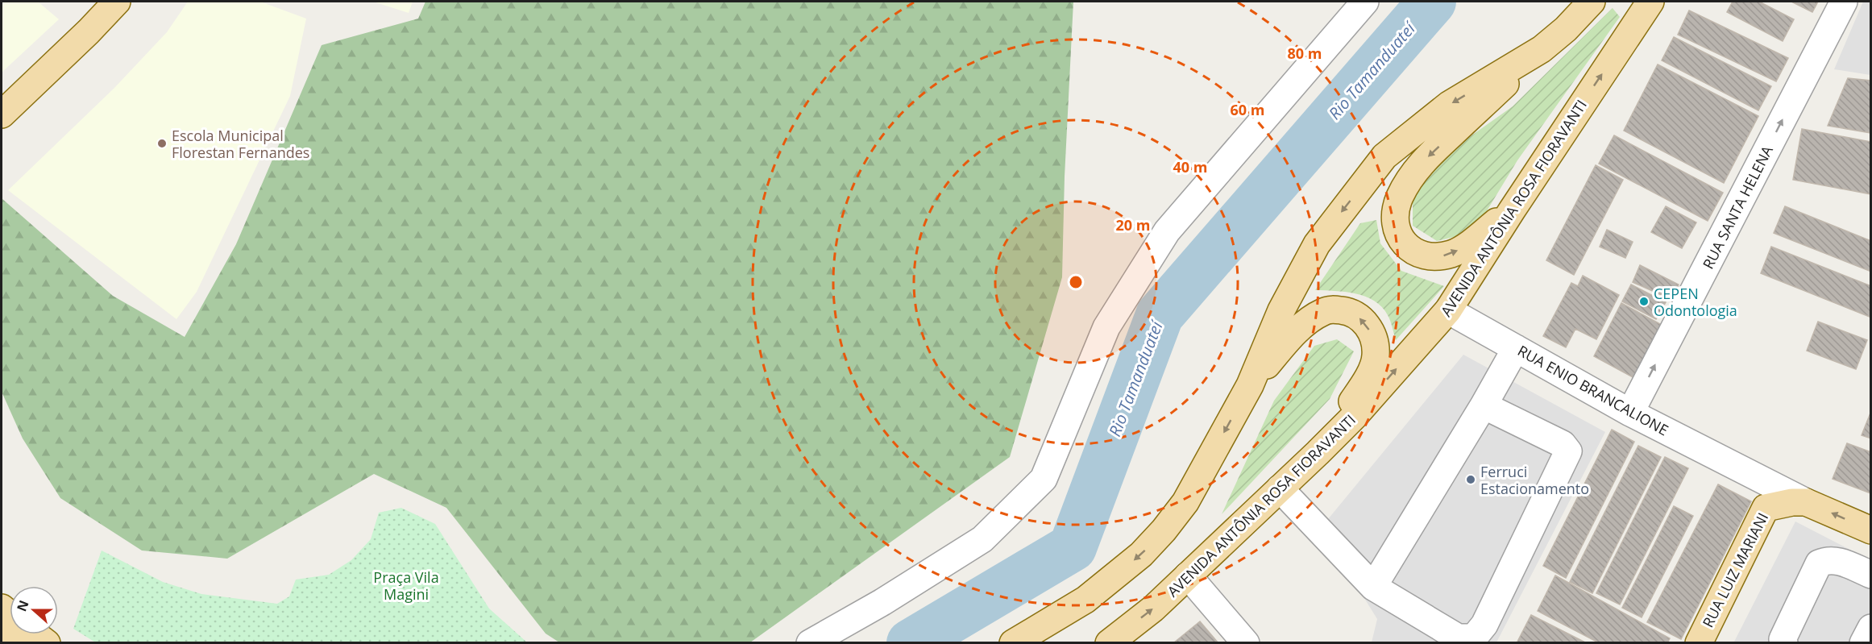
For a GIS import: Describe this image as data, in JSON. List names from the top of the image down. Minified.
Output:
{"streets":{"main road":["AVENIDA ANTÔNIA ROSA FIORAVANTI","RUA ENIO BRANCALIONE","RUA LUIZ MARIANI"],"street":["RUA SANTA HELENA"]},"crossings":[["RUA SANTA HELENA","RUA ENIO BRANCALIONE"],["AVENIDA ANTÔNIA ROSA FIORAVANTI","RUA ENIO BRANCALIONE"],["RUA ENIO BRANCALIONE","RUA LUIZ MARIANI"]],"one_way":["RUA SANTA HELENA"],"water":["Rio Tamanduateí"],"parks":["Praça Vila Magini"],"places":["Escola Municipal Florestan Fernandes","CEPEN Odontologia","Ferruci Estacionamento"],"north":"left","rings":["80 m","60 m","40 m","20 m"]}
